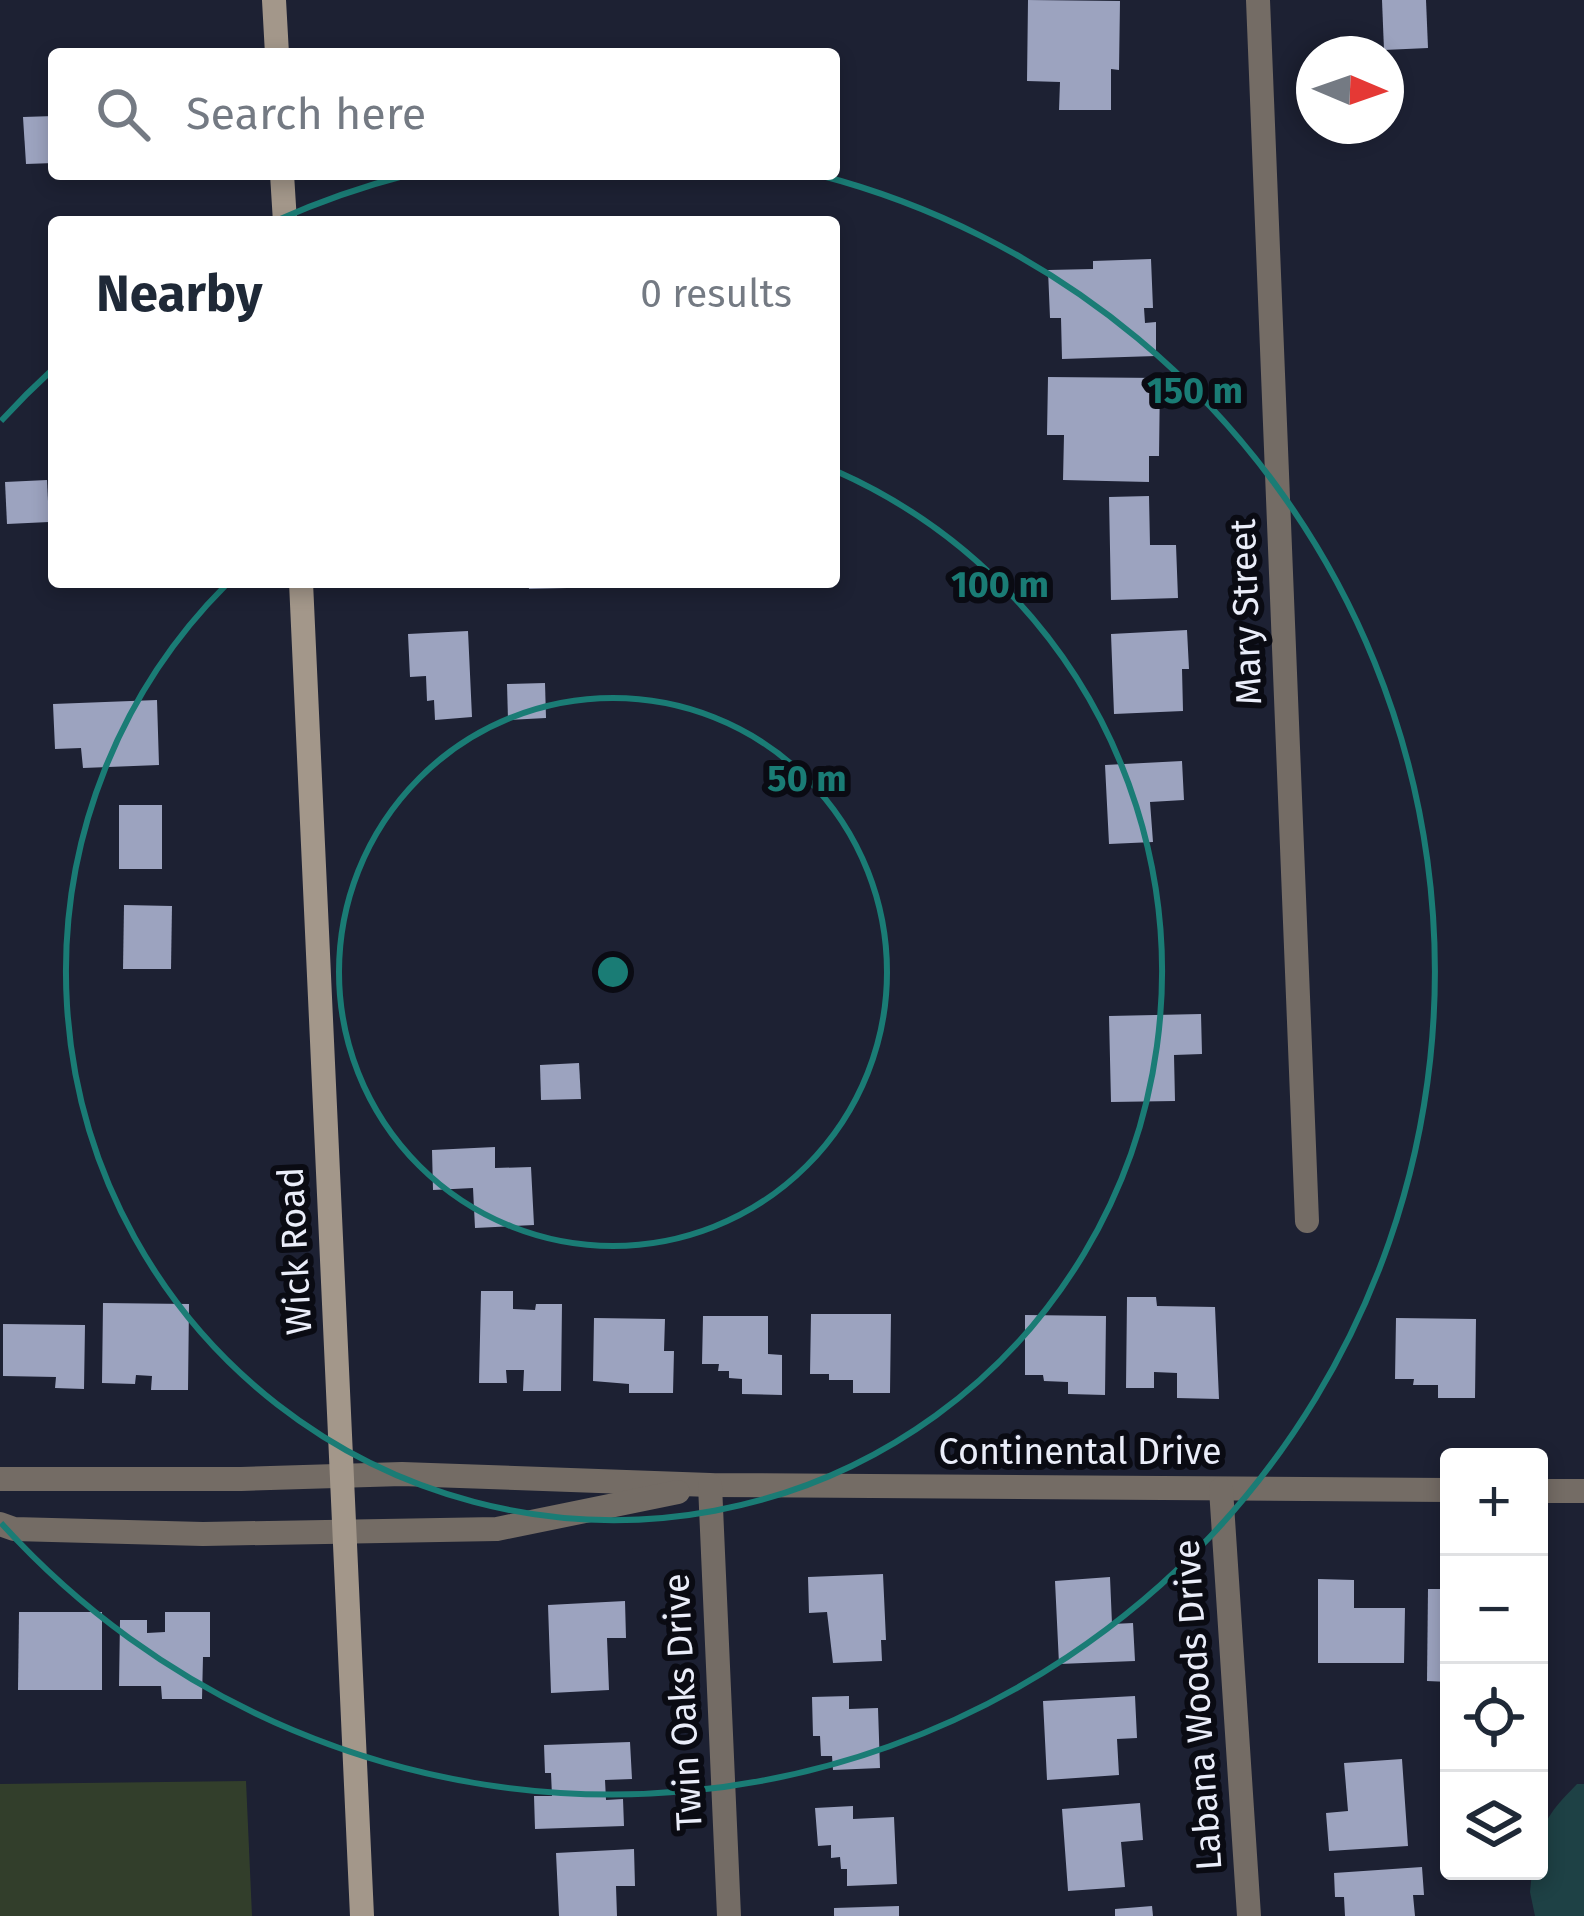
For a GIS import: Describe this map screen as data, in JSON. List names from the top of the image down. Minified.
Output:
{"streets":{"street":["Mary Street","Wick Road","Continental Drive","Twin Oaks Drive","Labana Woods Drive"]},"crossings":[["Wick Road","Continental Drive"],["Continental Drive","Twin Oaks Drive"],["Continental Drive","Labana Woods Drive"]],"north":"right","page":{"search":"Search here","heading":["Nearby","0 results"],"map_buttons":["+","−"]},"rings":["150 m","100 m","50 m"]}
